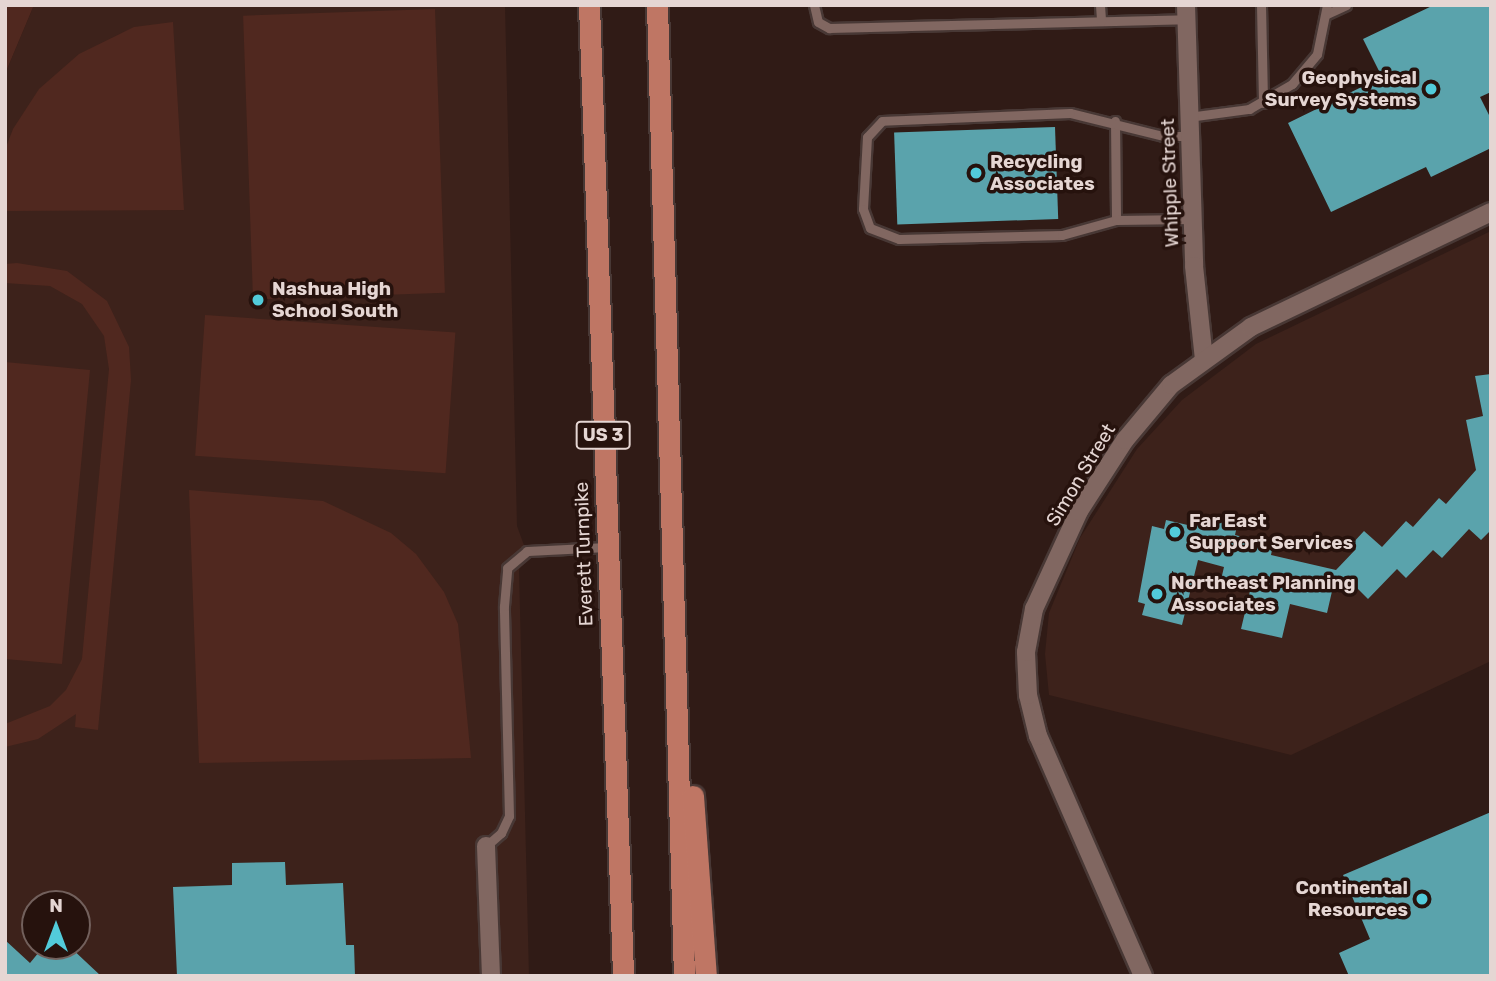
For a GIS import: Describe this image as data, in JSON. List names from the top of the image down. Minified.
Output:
{"streets":{"highway":["US 3","Everett Turnpike"],"street":["Whipple Street","Simon Street"]},"crossings":[["Whipple Street","Simon Street"]],"places":["Geophysical Survey Systems","Recycling Associates","Nashua High School South","Far East Support Services","Northeast Planning Associates","Continental Resources"],"north":"top"}
